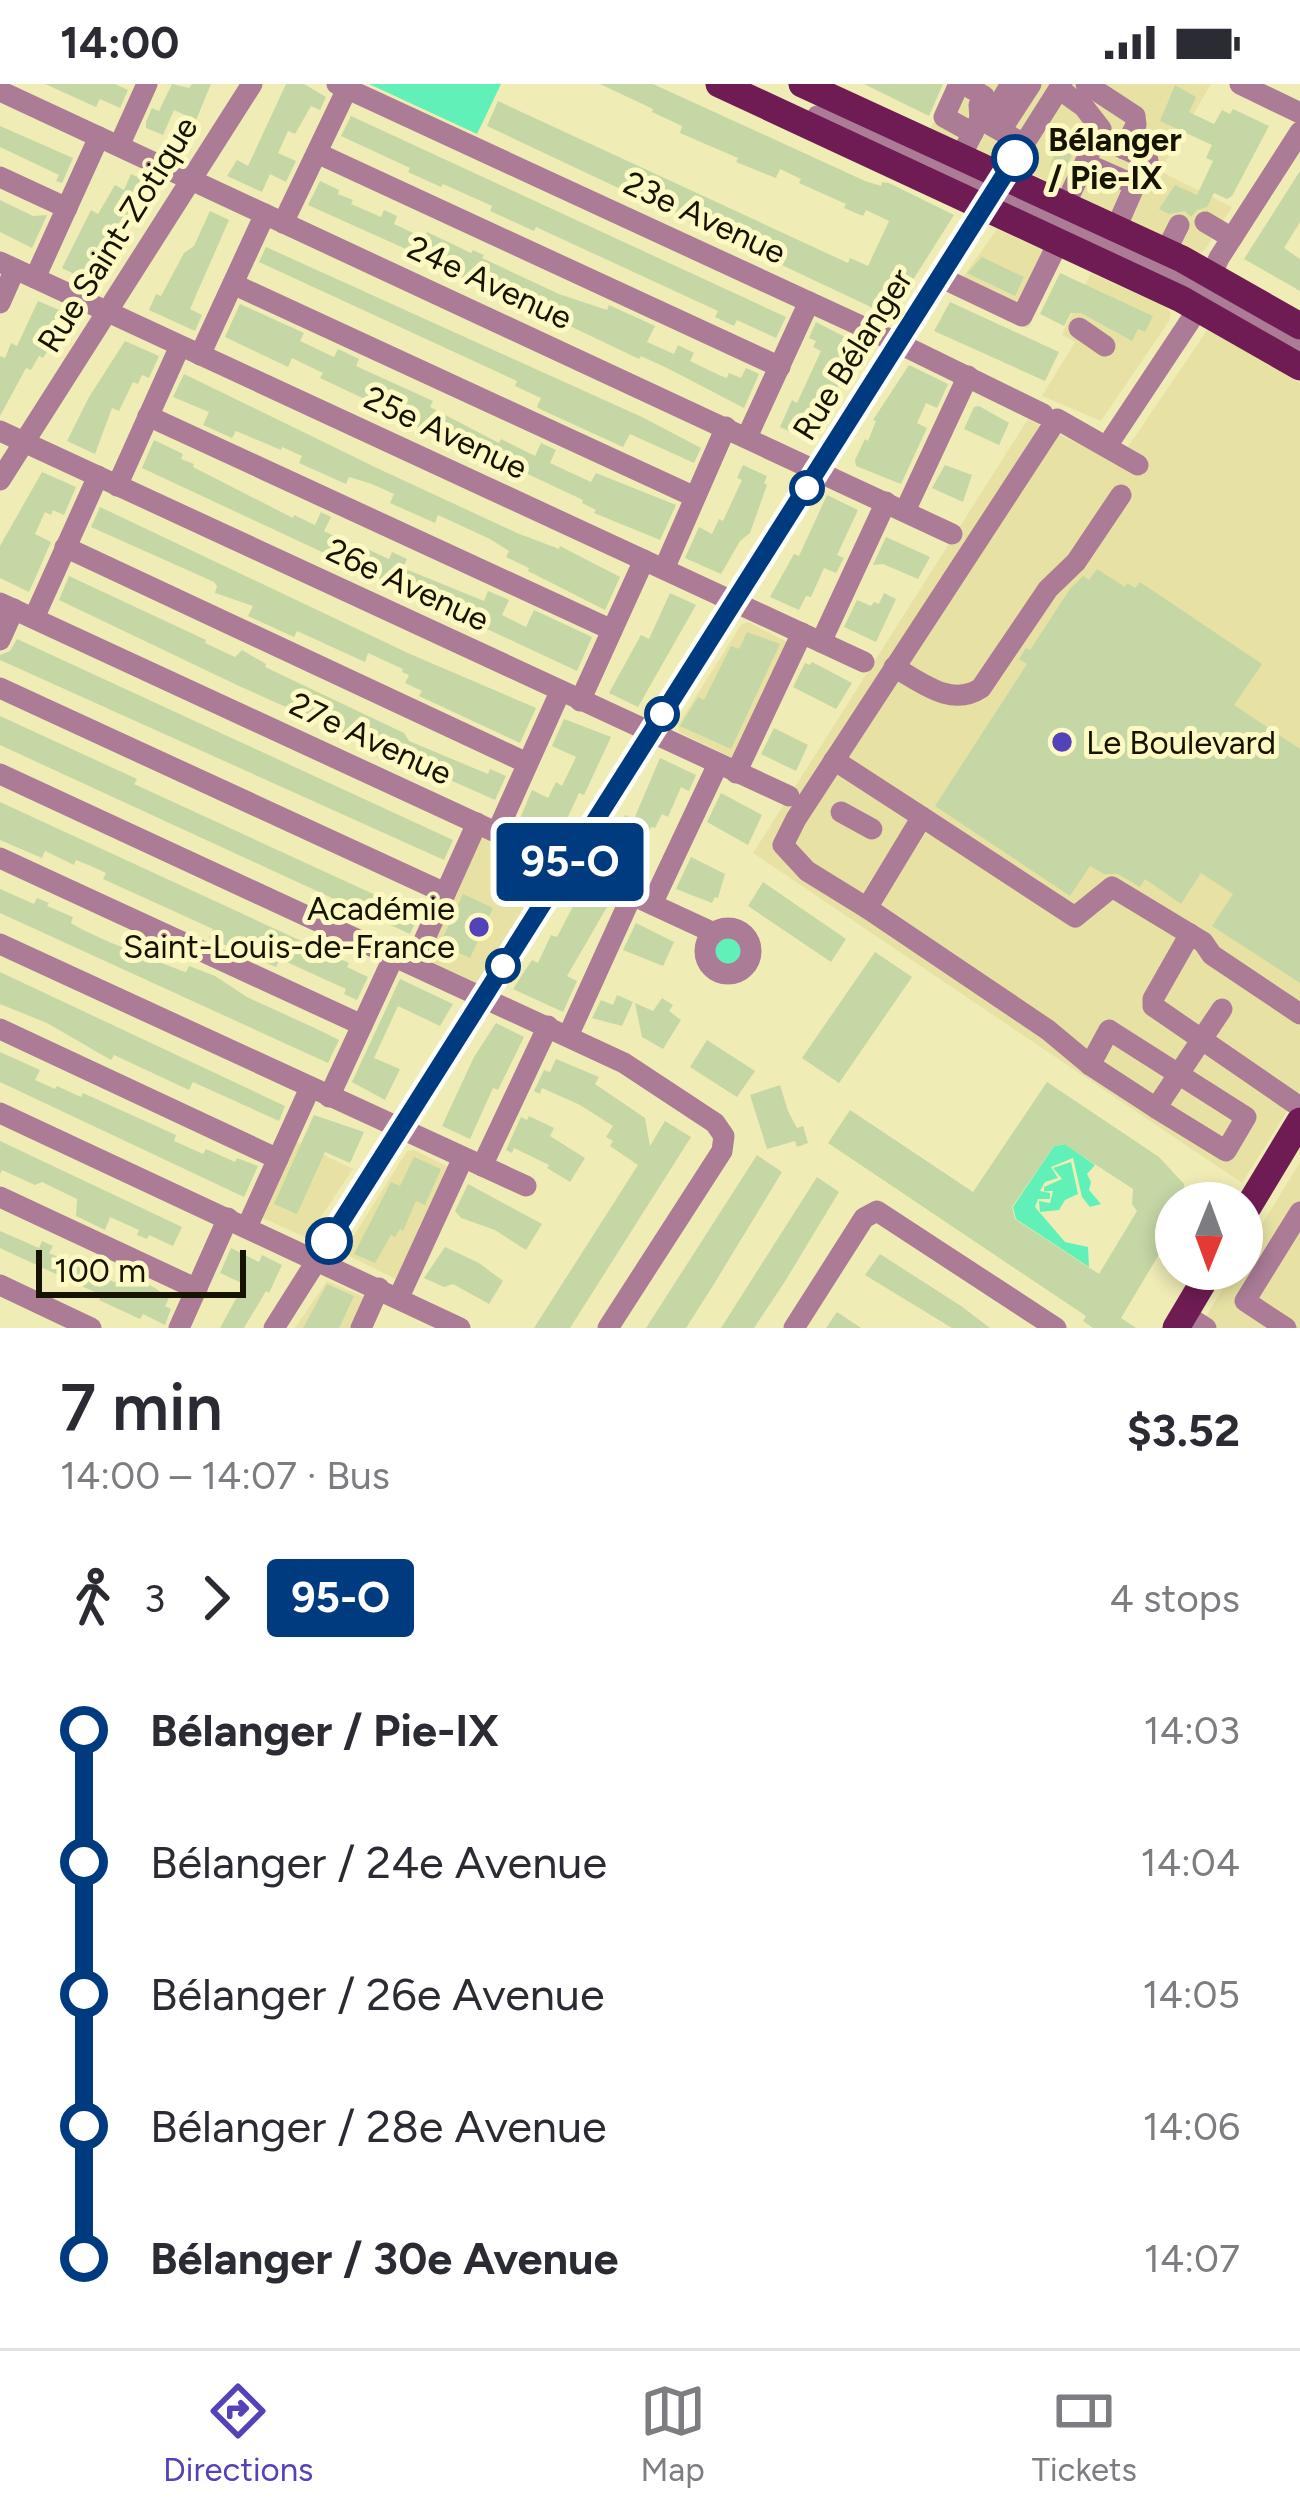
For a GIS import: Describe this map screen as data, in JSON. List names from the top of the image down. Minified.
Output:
{"streets":{"street":["23e Avenue","Rue Saint-Zotique","24e Avenue","Rue Bélanger","25e Avenue","26e Avenue","27e Avenue"]},"crossings":[["23e Avenue","Rue Bélanger"],["Rue Saint-Zotique","24e Avenue"],["Rue Saint-Zotique","25e Avenue"],["Rue Saint-Zotique","26e Avenue"],["24e Avenue","Rue Bélanger"],["Rue Bélanger","25e Avenue"],["Rue Bélanger","26e Avenue"],["Rue Bélanger","27e Avenue"]],"places":["Bélanger / Pie-IX","Le Boulevard","Académie Saint-Louis-de-France"],"lines":["bus line 95-O"],"scale_bar":"100 m","north":"bottom","page":{"status":"14:00","on_map":"95-O","scale":"100 m","heading":["7 min","14:00 – 14:07 · Bus","$3.52"],"legs":["3","95-O","4 stops"],"list":[{"name":"Bélanger / Pie-IX","value":"14:03"},{"name":"Bélanger / 24e Avenue","value":"14:04"},{"name":"Bélanger / 26e Avenue","value":"14:05"},{"name":"Bélanger / 28e Avenue","value":"14:06"},{"name":"Bélanger / 30e Avenue","value":"14:07"}],"tabs":["Directions","Map","Tickets"]}}
